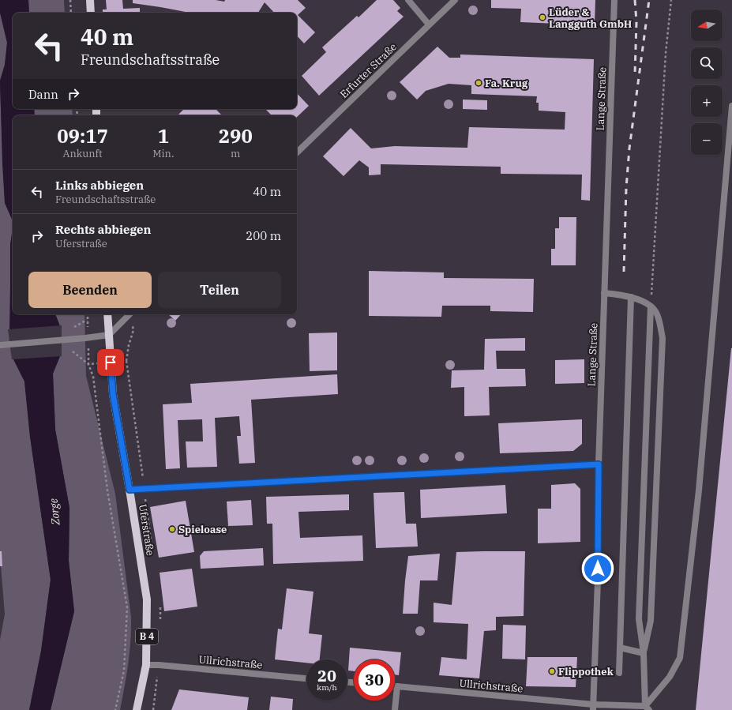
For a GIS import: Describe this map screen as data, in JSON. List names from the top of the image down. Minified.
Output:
{"streets":{"main road":["Uferstraße","B 4"],"street":["Erfurter Straße","Lange Straße","Ullrichstraße"]},"crossings":[["Lange Straße","Ullrichstraße"],["Uferstraße","B 4"],["Uferstraße","Ullrichstraße"]],"water":["Zorge"],"places":["Lüder & Langguth GmbH","Fa. Krug","Spieloase","Flippothek"],"north":"left","page":{"map_buttons":["+","−"],"turn":["40 m","Freundschaftsstraße"],"then":"Dann","eta":["09:17","Ankunft","1","Min.","290","m"],"list":[{"name":"Links abbiegen","note":"Freundschaftsstraße","value":"40 m"},{"name":"Rechts abbiegen","note":"Uferstraße","value":"200 m"}],"buttons":["Beenden","Teilen"],"speed":"20 km/h","limit":"30"}}
